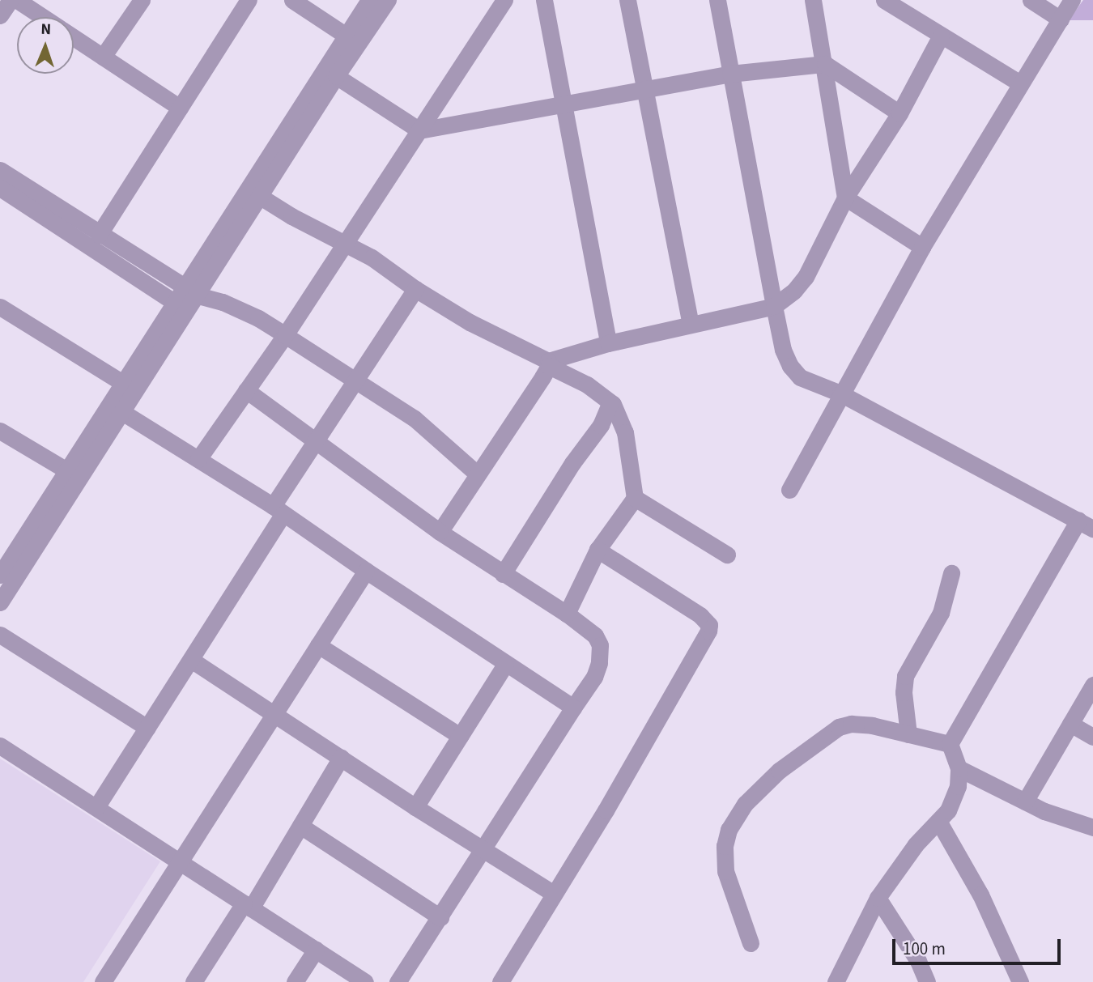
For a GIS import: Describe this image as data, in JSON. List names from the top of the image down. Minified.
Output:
{"scale_bar":"100 m","north":"top"}
